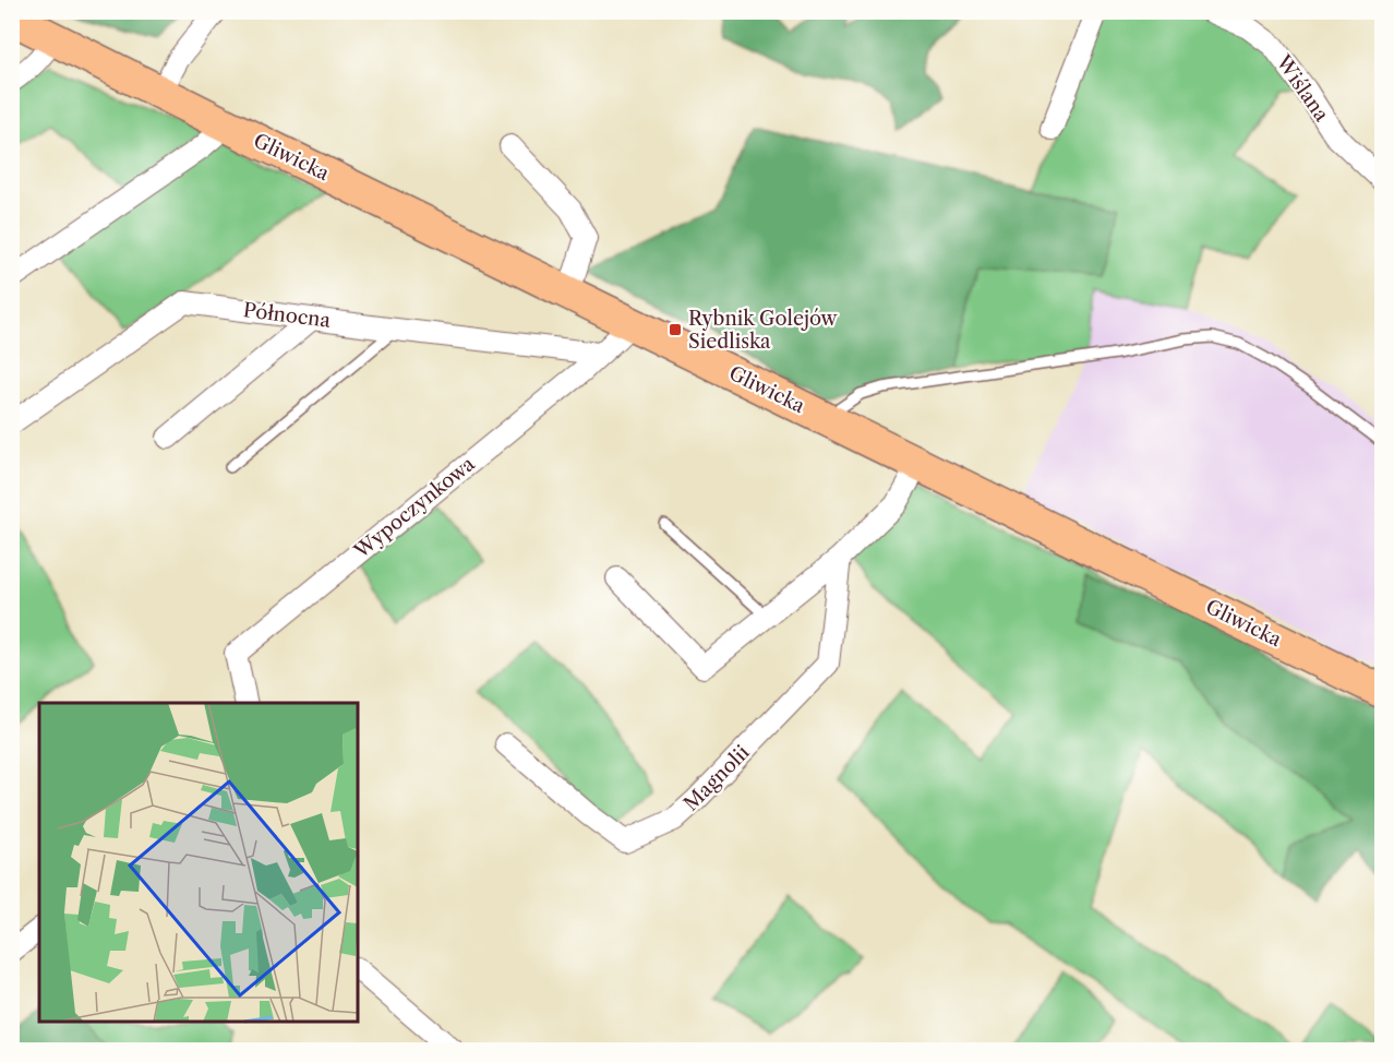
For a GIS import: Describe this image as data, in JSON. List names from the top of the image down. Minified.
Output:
{"streets":{"main road":["Gliwicka"],"street":["Wiślana","Północna","Wypoczynkowa","Magnolii"]},"crossings":[["Gliwicka","Wypoczynkowa"],["Północna","Wypoczynkowa"]],"places":{"transit":["Rybnik Golejów Siedliska"]}}
